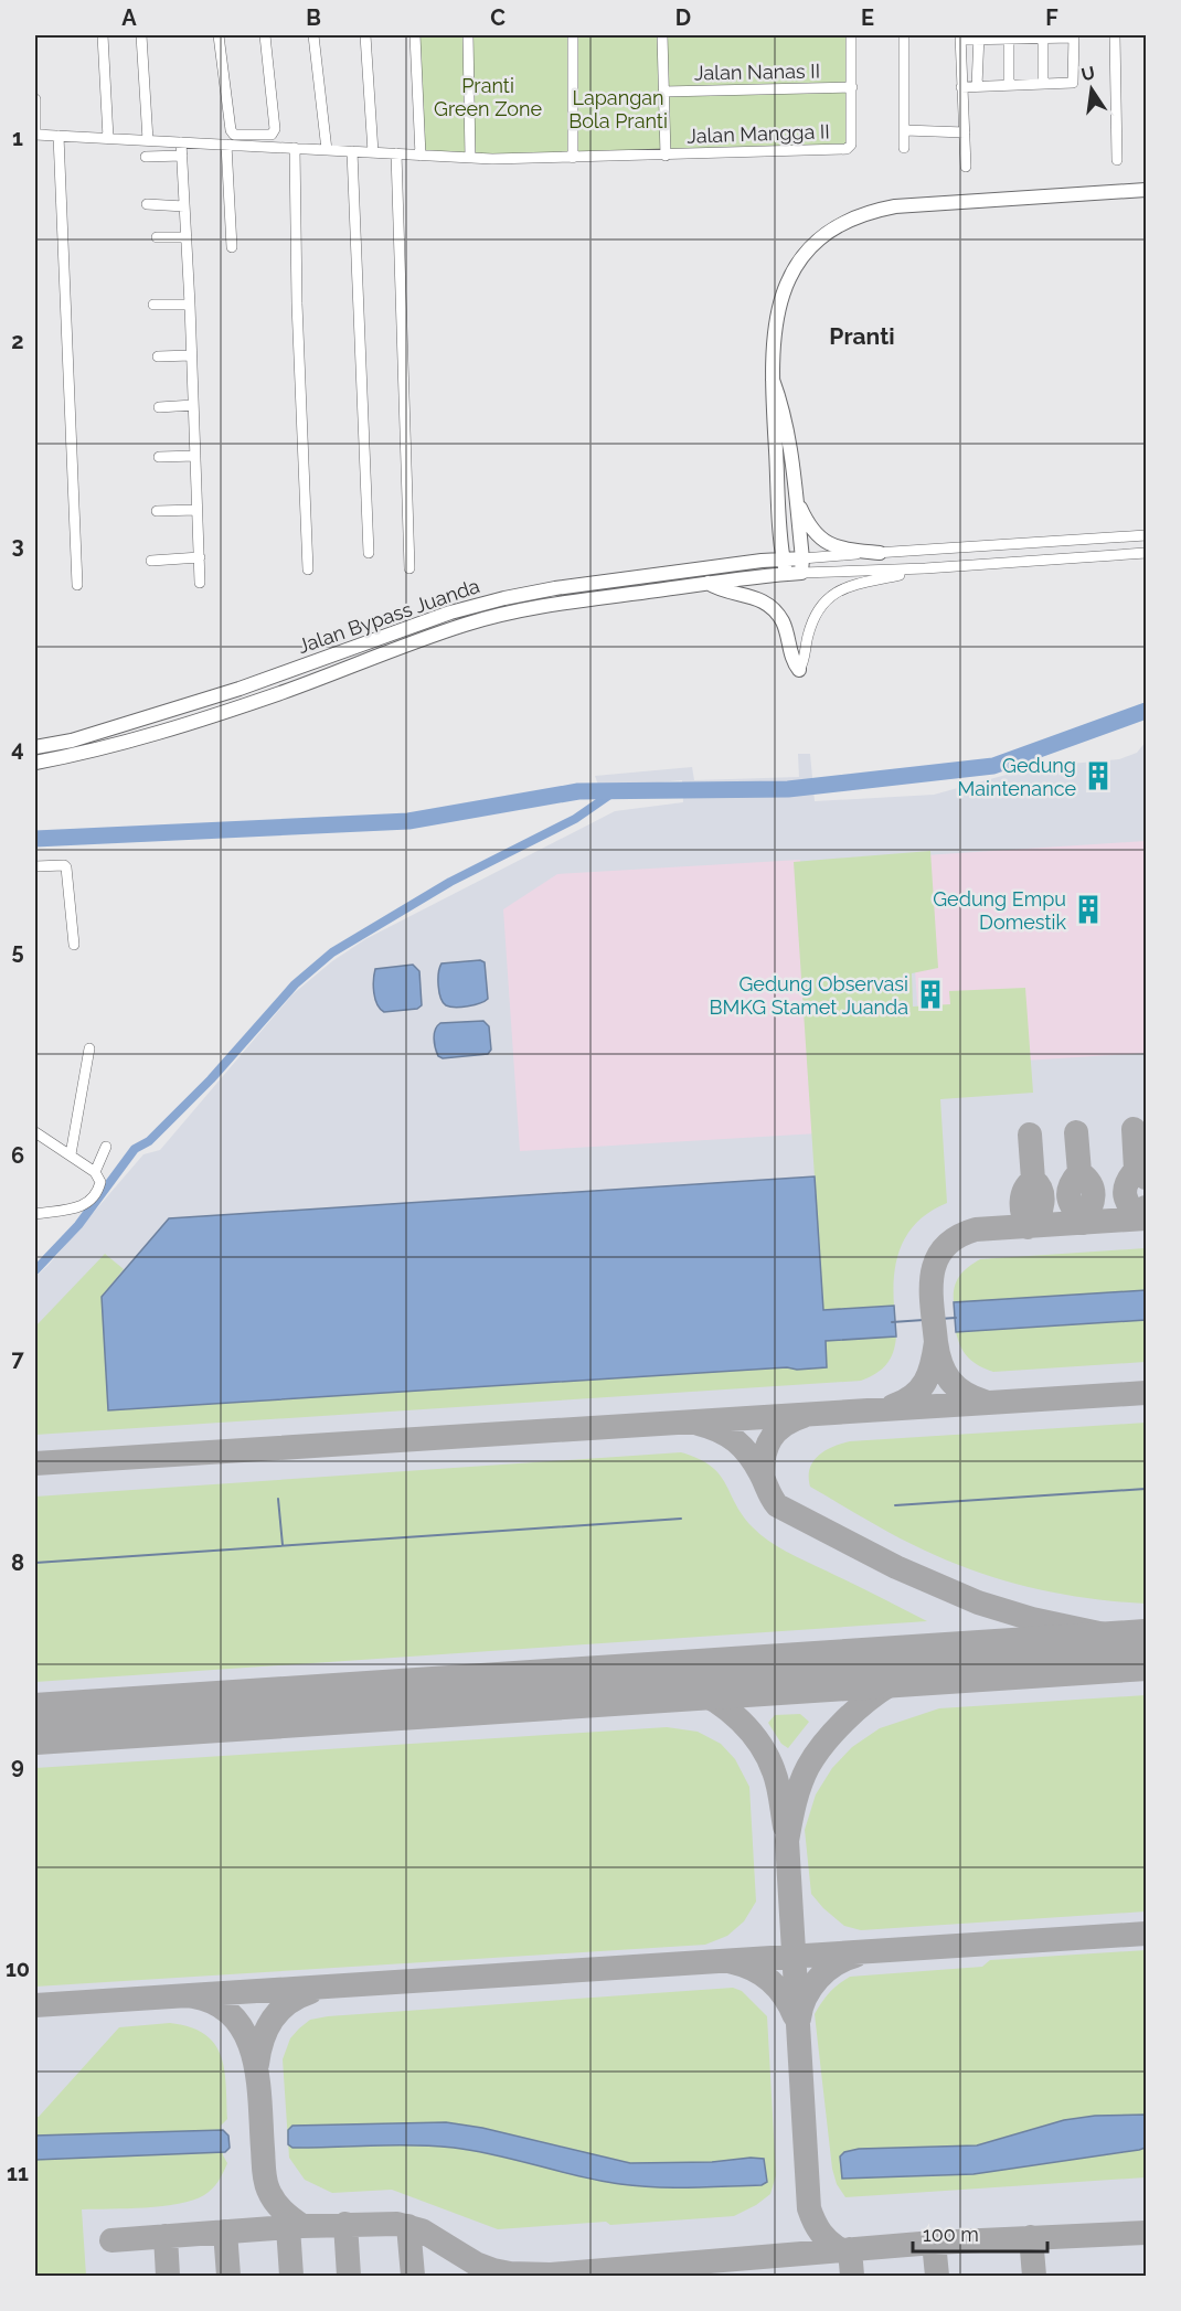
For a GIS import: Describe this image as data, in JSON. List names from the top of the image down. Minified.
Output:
{"streets":{"main road":["Jalan Bypass Juanda"],"street":["Jalan Nanas II","Jalan Mangga II"]},"crossings":[["Jalan Nanas II","Jalan Mangga II"]],"districts":["Pranti"],"parks":["Pranti Green Zone","Lapangan Bola Pranti"],"places":{"building":["Gedung Maintenance","Gedung Empu Domestik","Gedung Observasi BMKG Stamet Juanda"]},"scale_bar":"100 m","north":"top","grid":{"columns":["A","B","C","D","E","F"],"rows":["1","2","3","4","5","6","7","8","9","10","11"]}}
